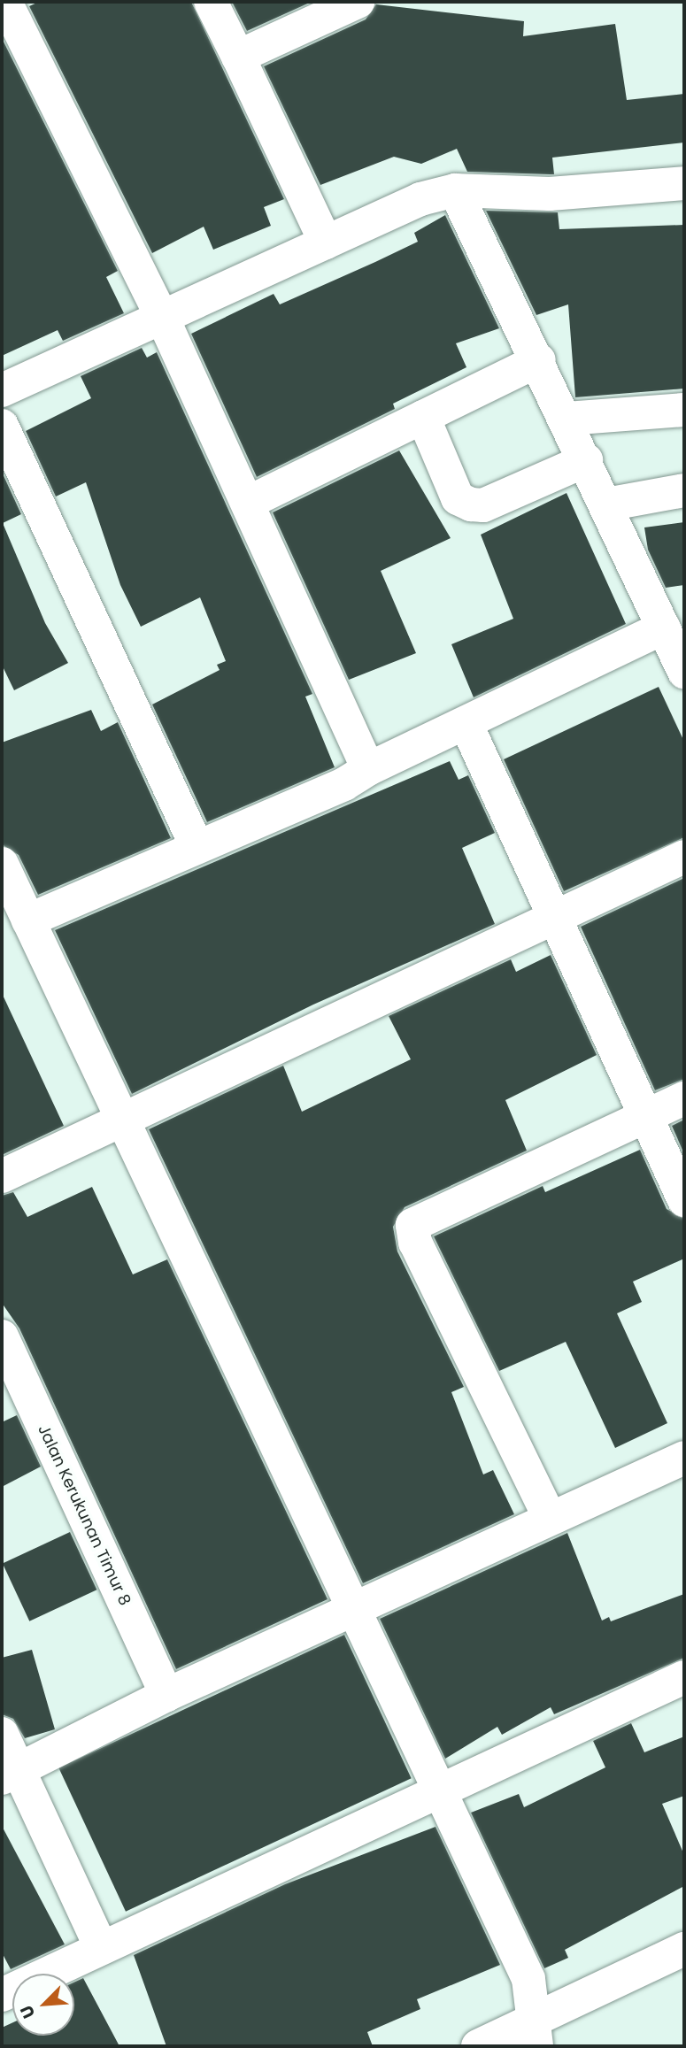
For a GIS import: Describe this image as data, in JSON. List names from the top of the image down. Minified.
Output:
{"streets":{"street":["Jalan Kerukunan Timur 8"]},"north":"bottom left"}
